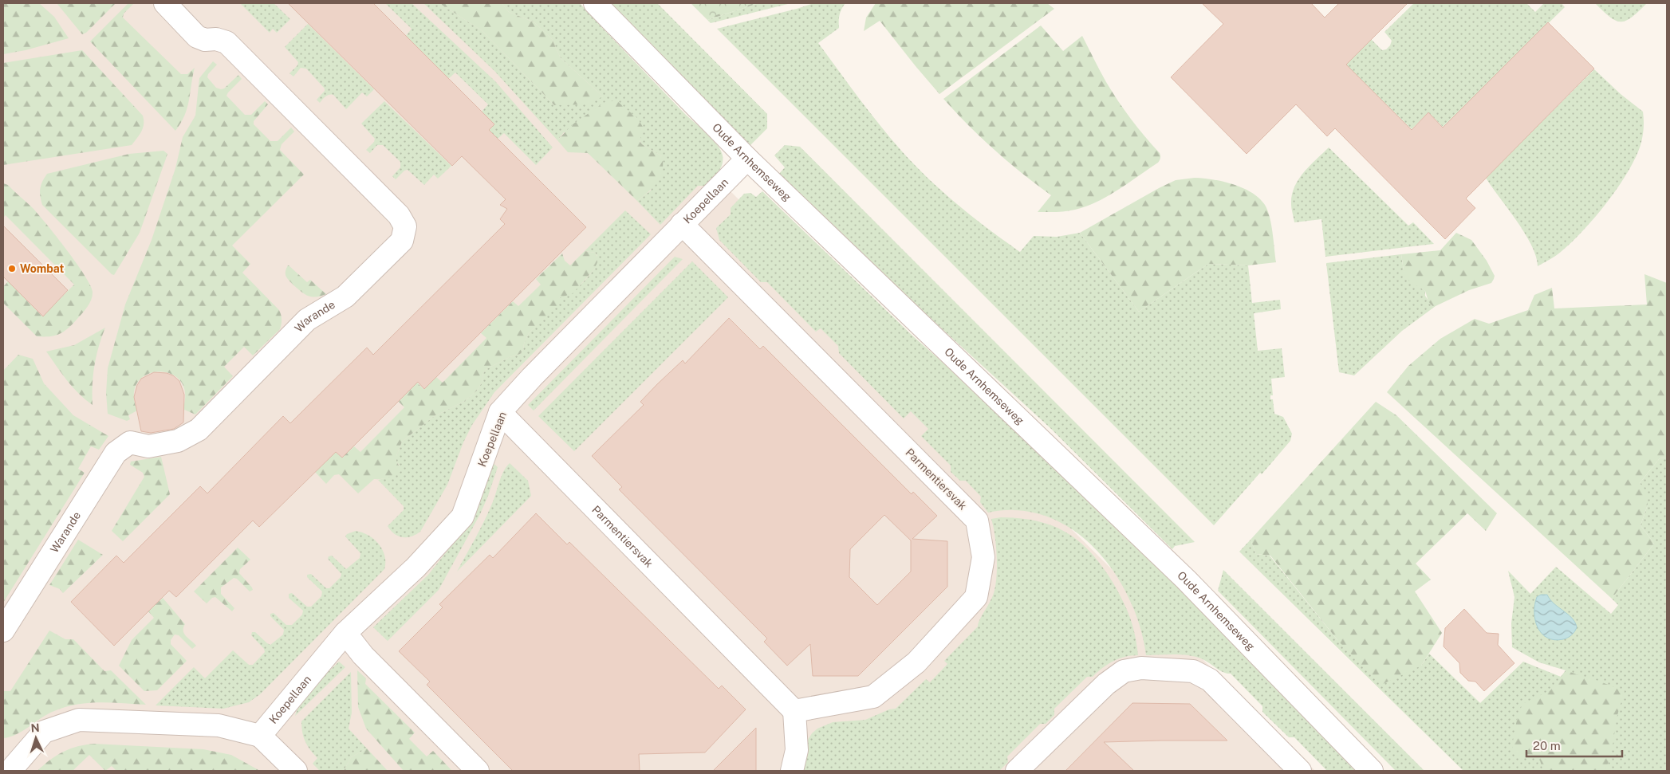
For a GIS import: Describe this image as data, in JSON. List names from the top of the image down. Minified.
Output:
{"streets":{"street":["Oude Arnhemseweg","Koepellaan","Warande","Parmentiersvak"]},"crossings":[["Oude Arnhemseweg","Koepellaan"],["Koepellaan","Parmentiersvak"]],"places":["Wombat"],"scale_bar":"20 m","north":"top"}
